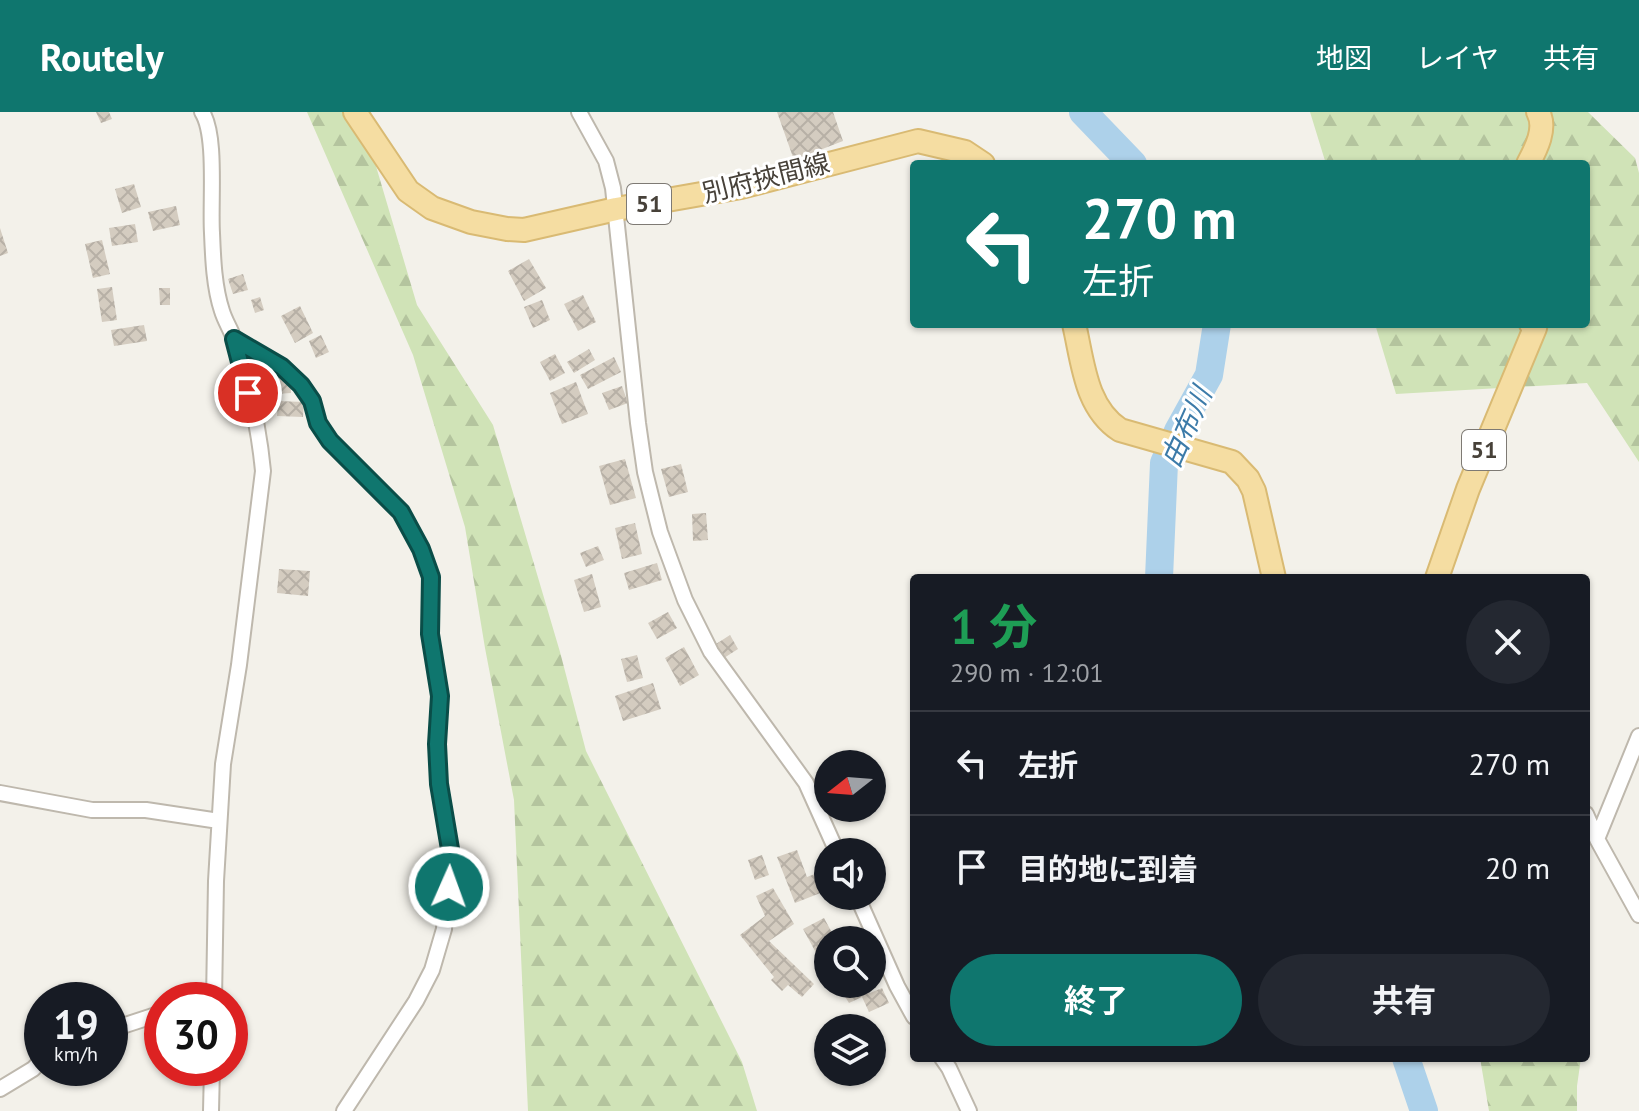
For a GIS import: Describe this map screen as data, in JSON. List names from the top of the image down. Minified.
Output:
{"streets":{"main road":["別府挾間線","51"]},"water":["由布川"],"north":"left","page":{"header":"Routely","nav":["地図","レイヤ","共有"],"turn":["270 m","左折"],"heading":["1 分","290 m · 12:01"],"list":[{"name":"左折","value":"270 m"},{"name":"目的地に到着","value":"20 m"}],"buttons":["終了","共有"],"speed":"19 km/h","limit":"30"}}
